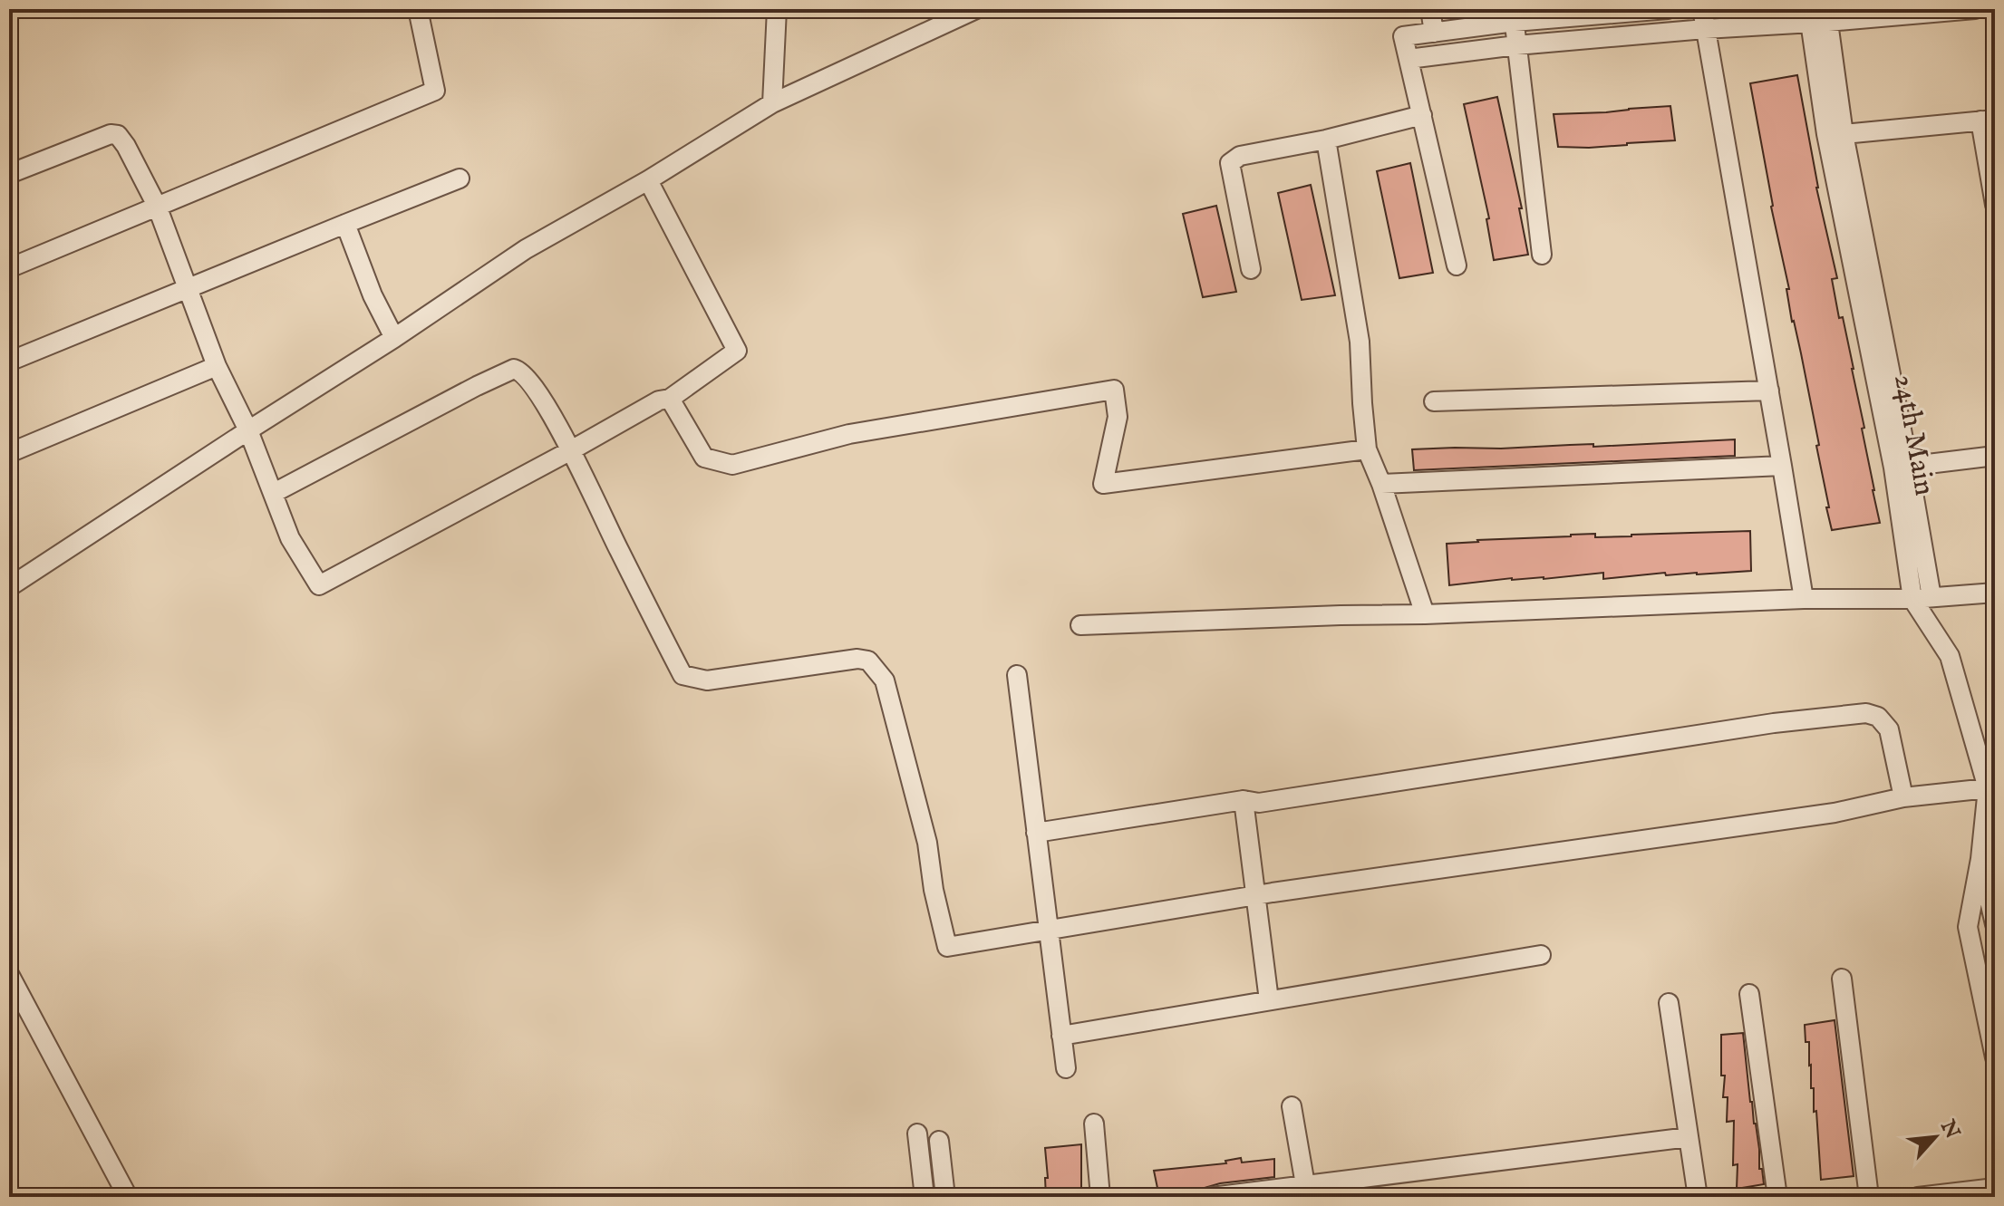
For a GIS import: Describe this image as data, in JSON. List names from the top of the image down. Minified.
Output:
{"streets":{"street":["24th Main"]},"north":"top right"}
